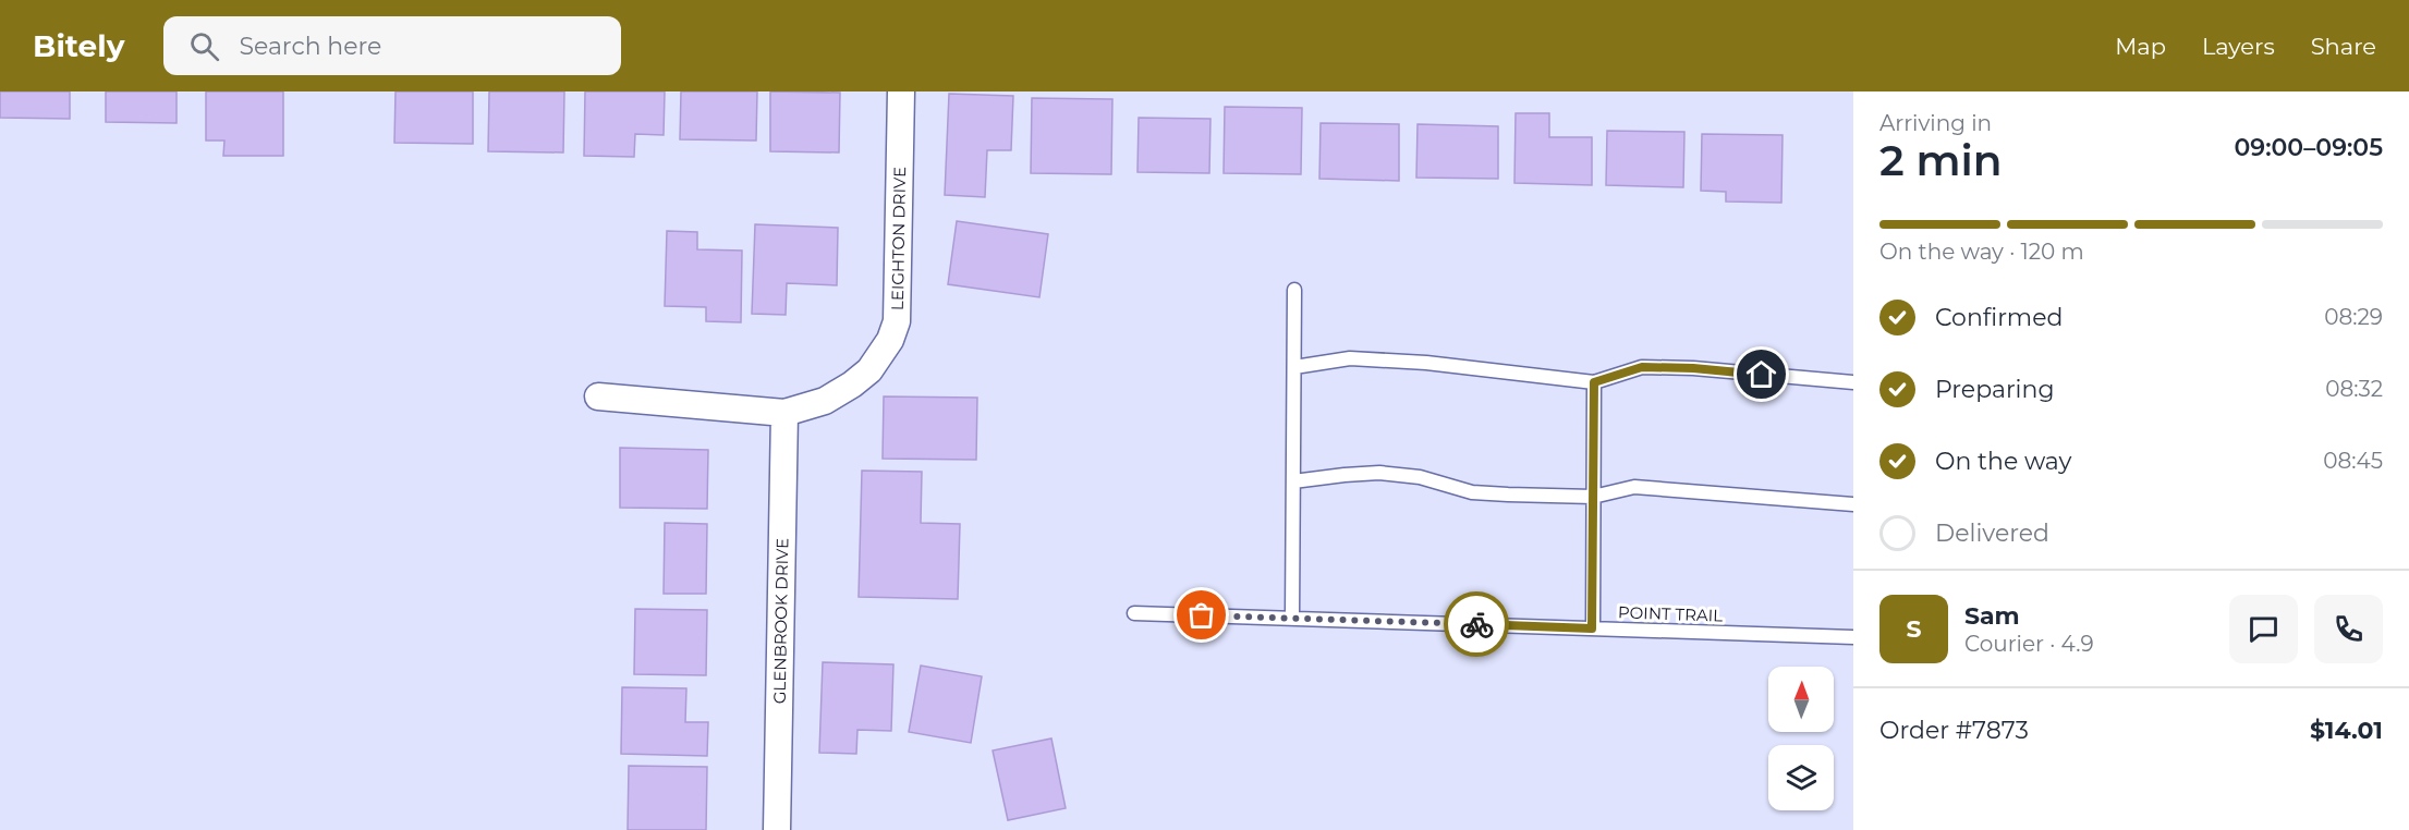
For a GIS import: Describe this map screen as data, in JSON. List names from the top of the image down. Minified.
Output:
{"streets":{"street":["LEIGHTON DRIVE","GLENBROOK DRIVE"],"lane":["POINT TRAIL"]},"crossings":[["LEIGHTON DRIVE","GLENBROOK DRIVE"]],"north":"top","page":{"header":"Bitely","search":"Search here","nav":["Map","Layers","Share"],"heading":["2 min","Arriving in","09:00–09:05"],"panel":["Sam","Courier · 4.9","Order #7873","$14.01"],"bar":"On the way · 120 m","list":[["Confirmed","08:29"],["Preparing","08:32"],["On the way","08:45"],"Delivered"],"round":"S"}}
